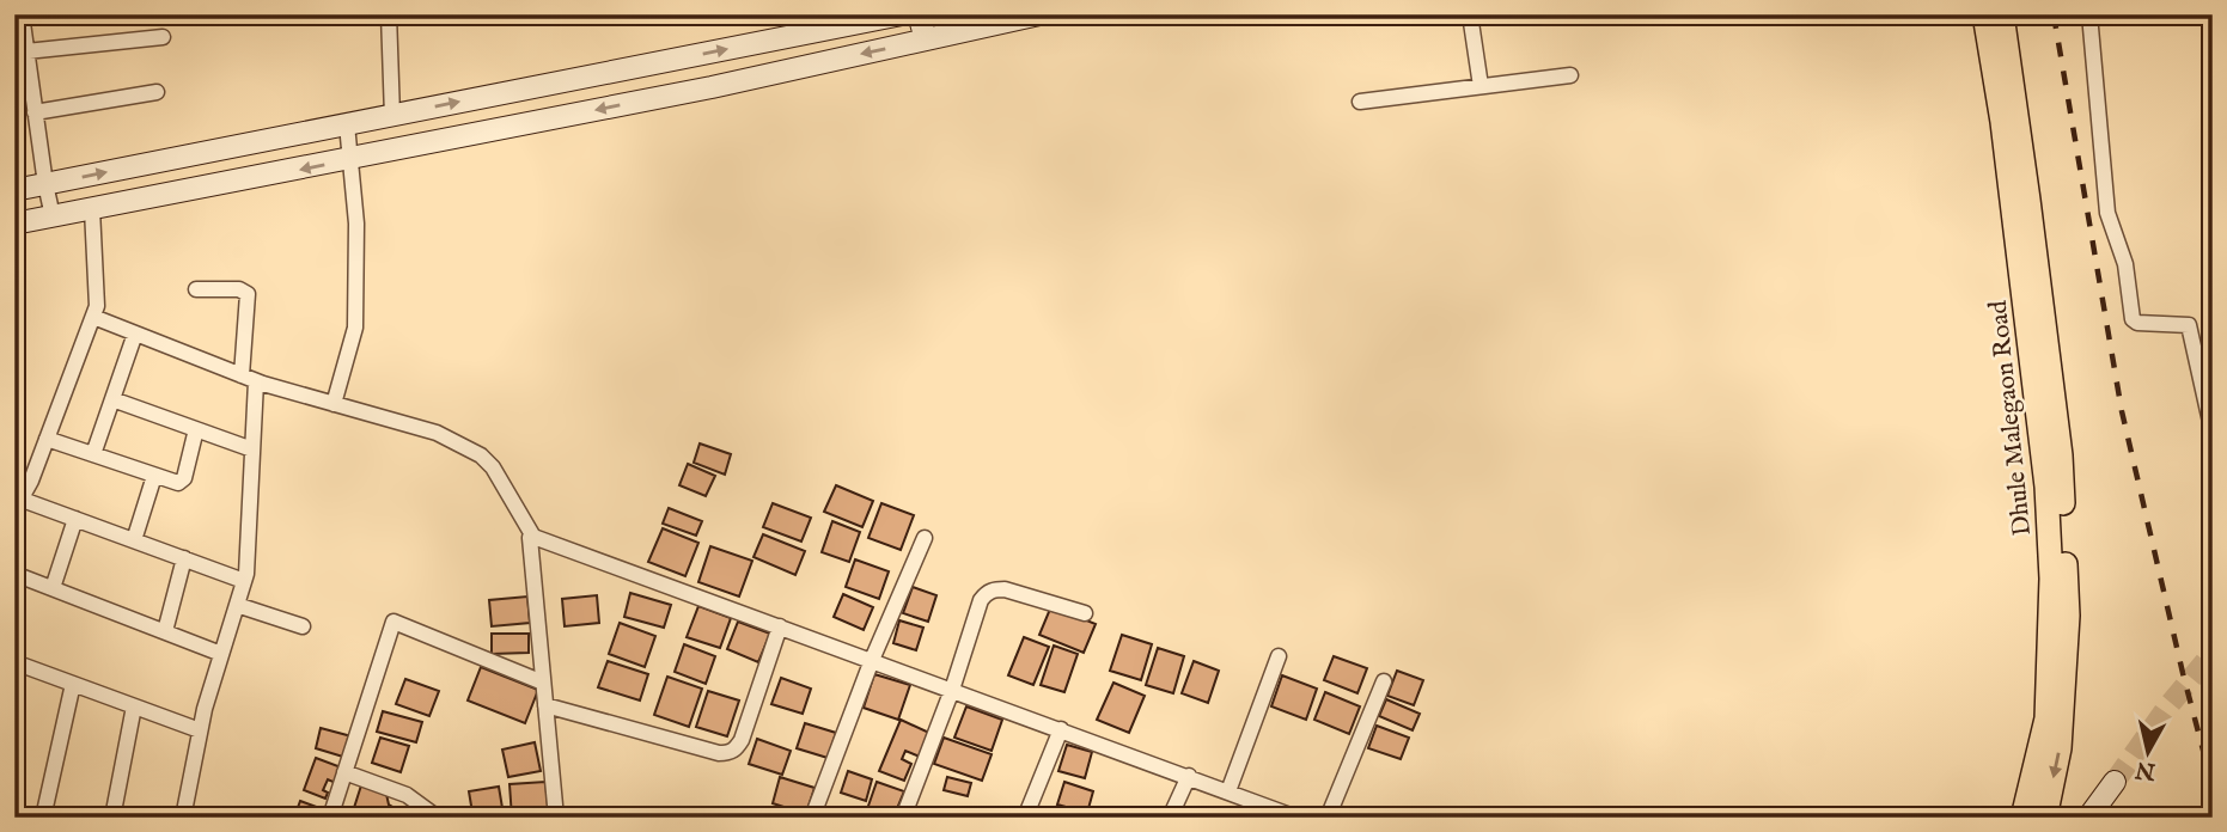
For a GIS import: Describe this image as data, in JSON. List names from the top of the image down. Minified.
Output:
{"streets":{"main road":["Dhule Malegaon Road"]},"north":"bottom"}
